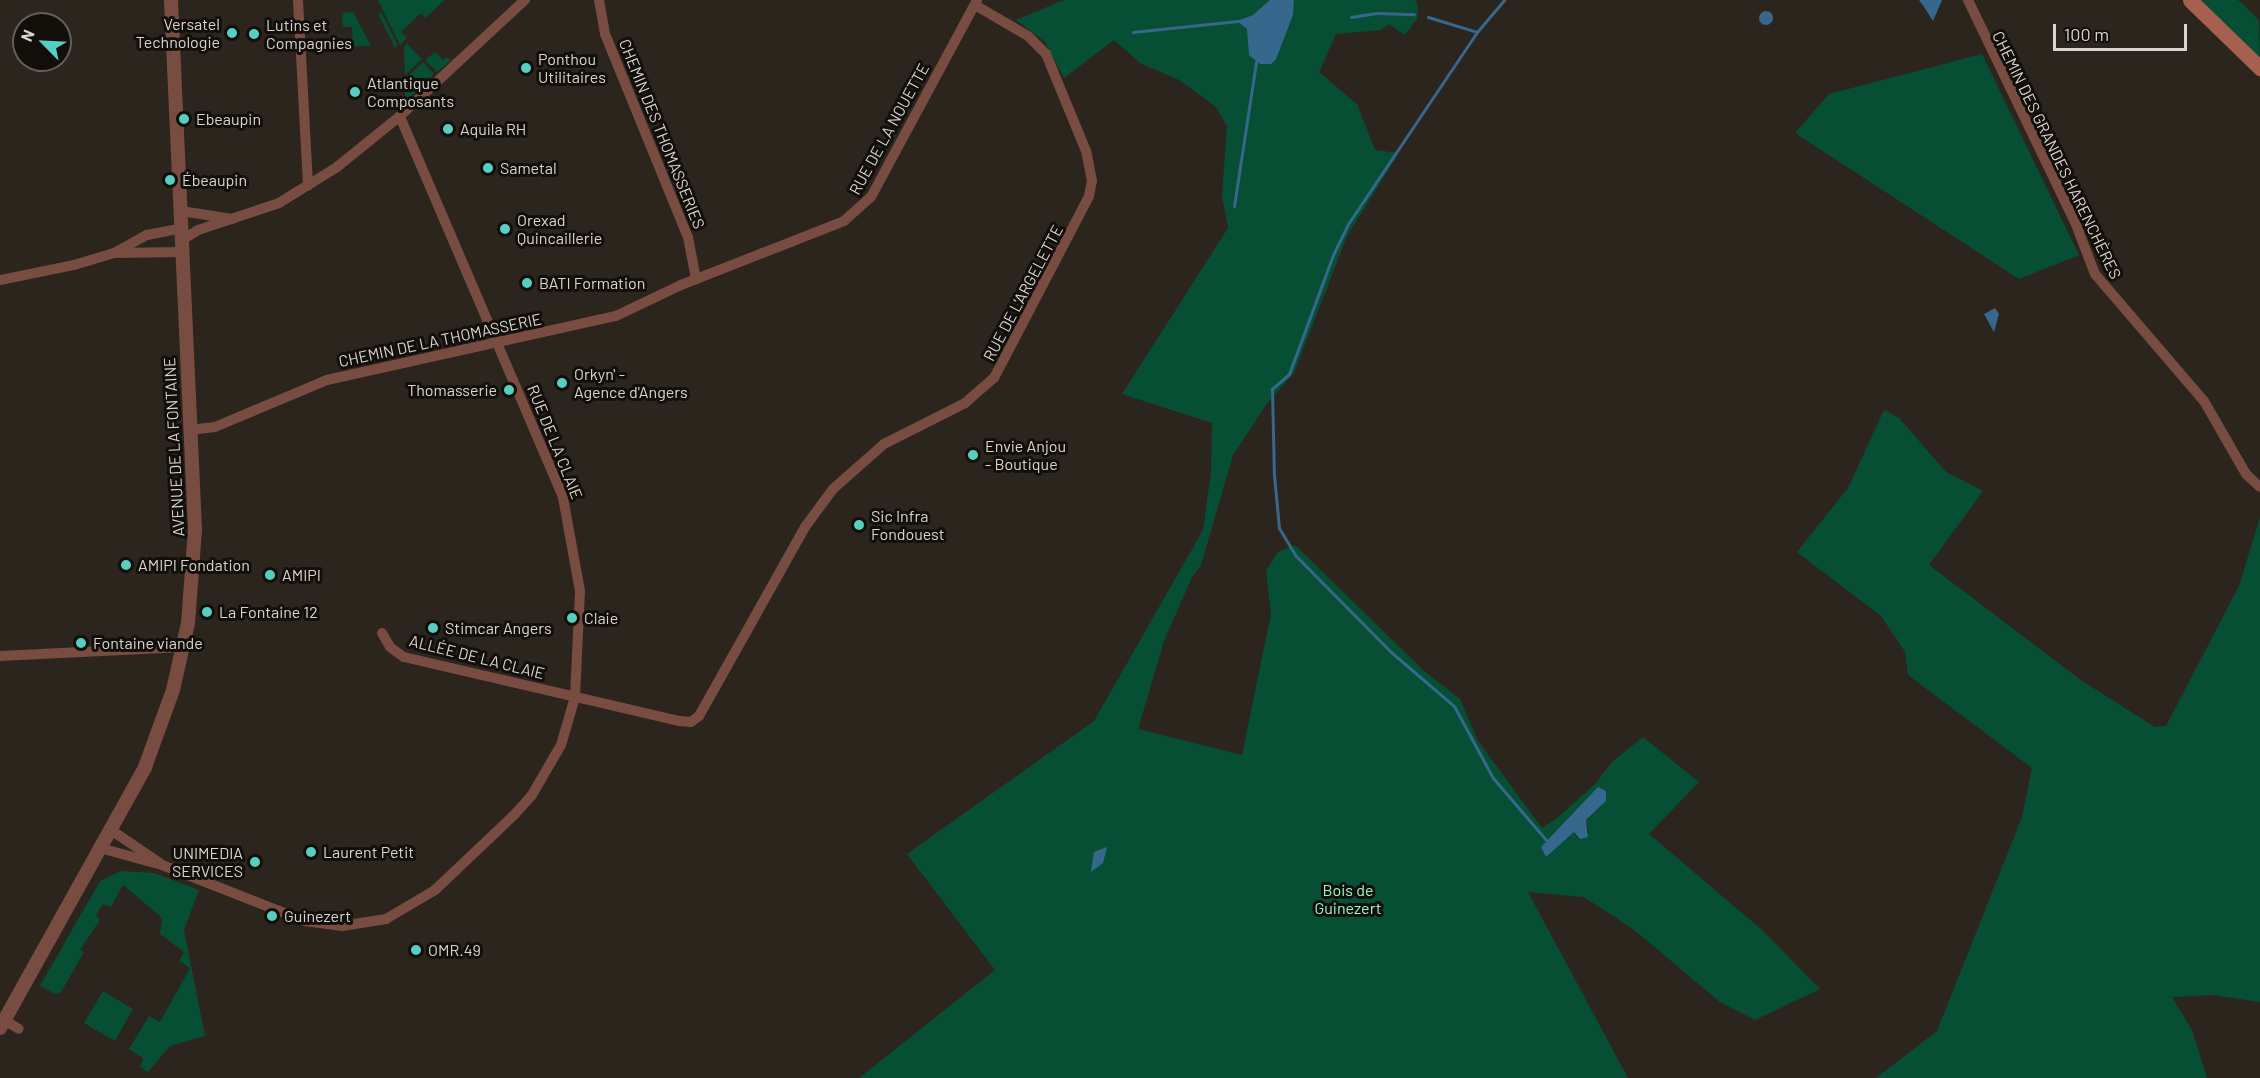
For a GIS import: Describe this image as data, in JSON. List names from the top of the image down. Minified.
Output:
{"streets":{"street":["RUE DE LA NOUETTE","CHEMIN DES THOMASSERIES","CHEMIN DES GRANDES HARENCHÈRES","RUE DE L'ARGELETTE","CHEMIN DE LA THOMASSERIE","RUE DE LA CLAIE","AVENUE DE LA FONTAINE","ALLÉE DE LA CLAIE"]},"crossings":[["RUE DE LA NOUETTE","CHEMIN DES THOMASSERIES"],["RUE DE LA NOUETTE","RUE DE L'ARGELETTE"],["RUE DE LA NOUETTE","CHEMIN DE LA THOMASSERIE"],["CHEMIN DES THOMASSERIES","CHEMIN DE LA THOMASSERIE"],["RUE DE L'ARGELETTE","RUE DE LA CLAIE"],["RUE DE L'ARGELETTE","ALLÉE DE LA CLAIE"],["CHEMIN DE LA THOMASSERIE","RUE DE LA CLAIE"],["CHEMIN DE LA THOMASSERIE","AVENUE DE LA FONTAINE"],["RUE DE LA CLAIE","AVENUE DE LA FONTAINE"],["RUE DE LA CLAIE","ALLÉE DE LA CLAIE"]],"parks":["Bois de Guinezert"],"places":["Versatel Technologie","Lutins et Compagnies","Ponthou Utilitaires","Atlantique Composants","Ebeaupin","Aquila RH","Sametal","Ébeaupin","Orexad Quincaillerie","BATI Formation","Orkyn' - Agence d'Angers","Thomasserie","Envie Anjou - Boutique","Sic Infra Fondouest","AMIPI Fondation","AMIPI","La Fontaine 12","Claie","Stimcar Angers","Fontaine viande","Laurent Petit","UNIMEDIA SERVICES","Guinezert","OMR.49"],"scale_bar":"100 m","north":"top left"}
